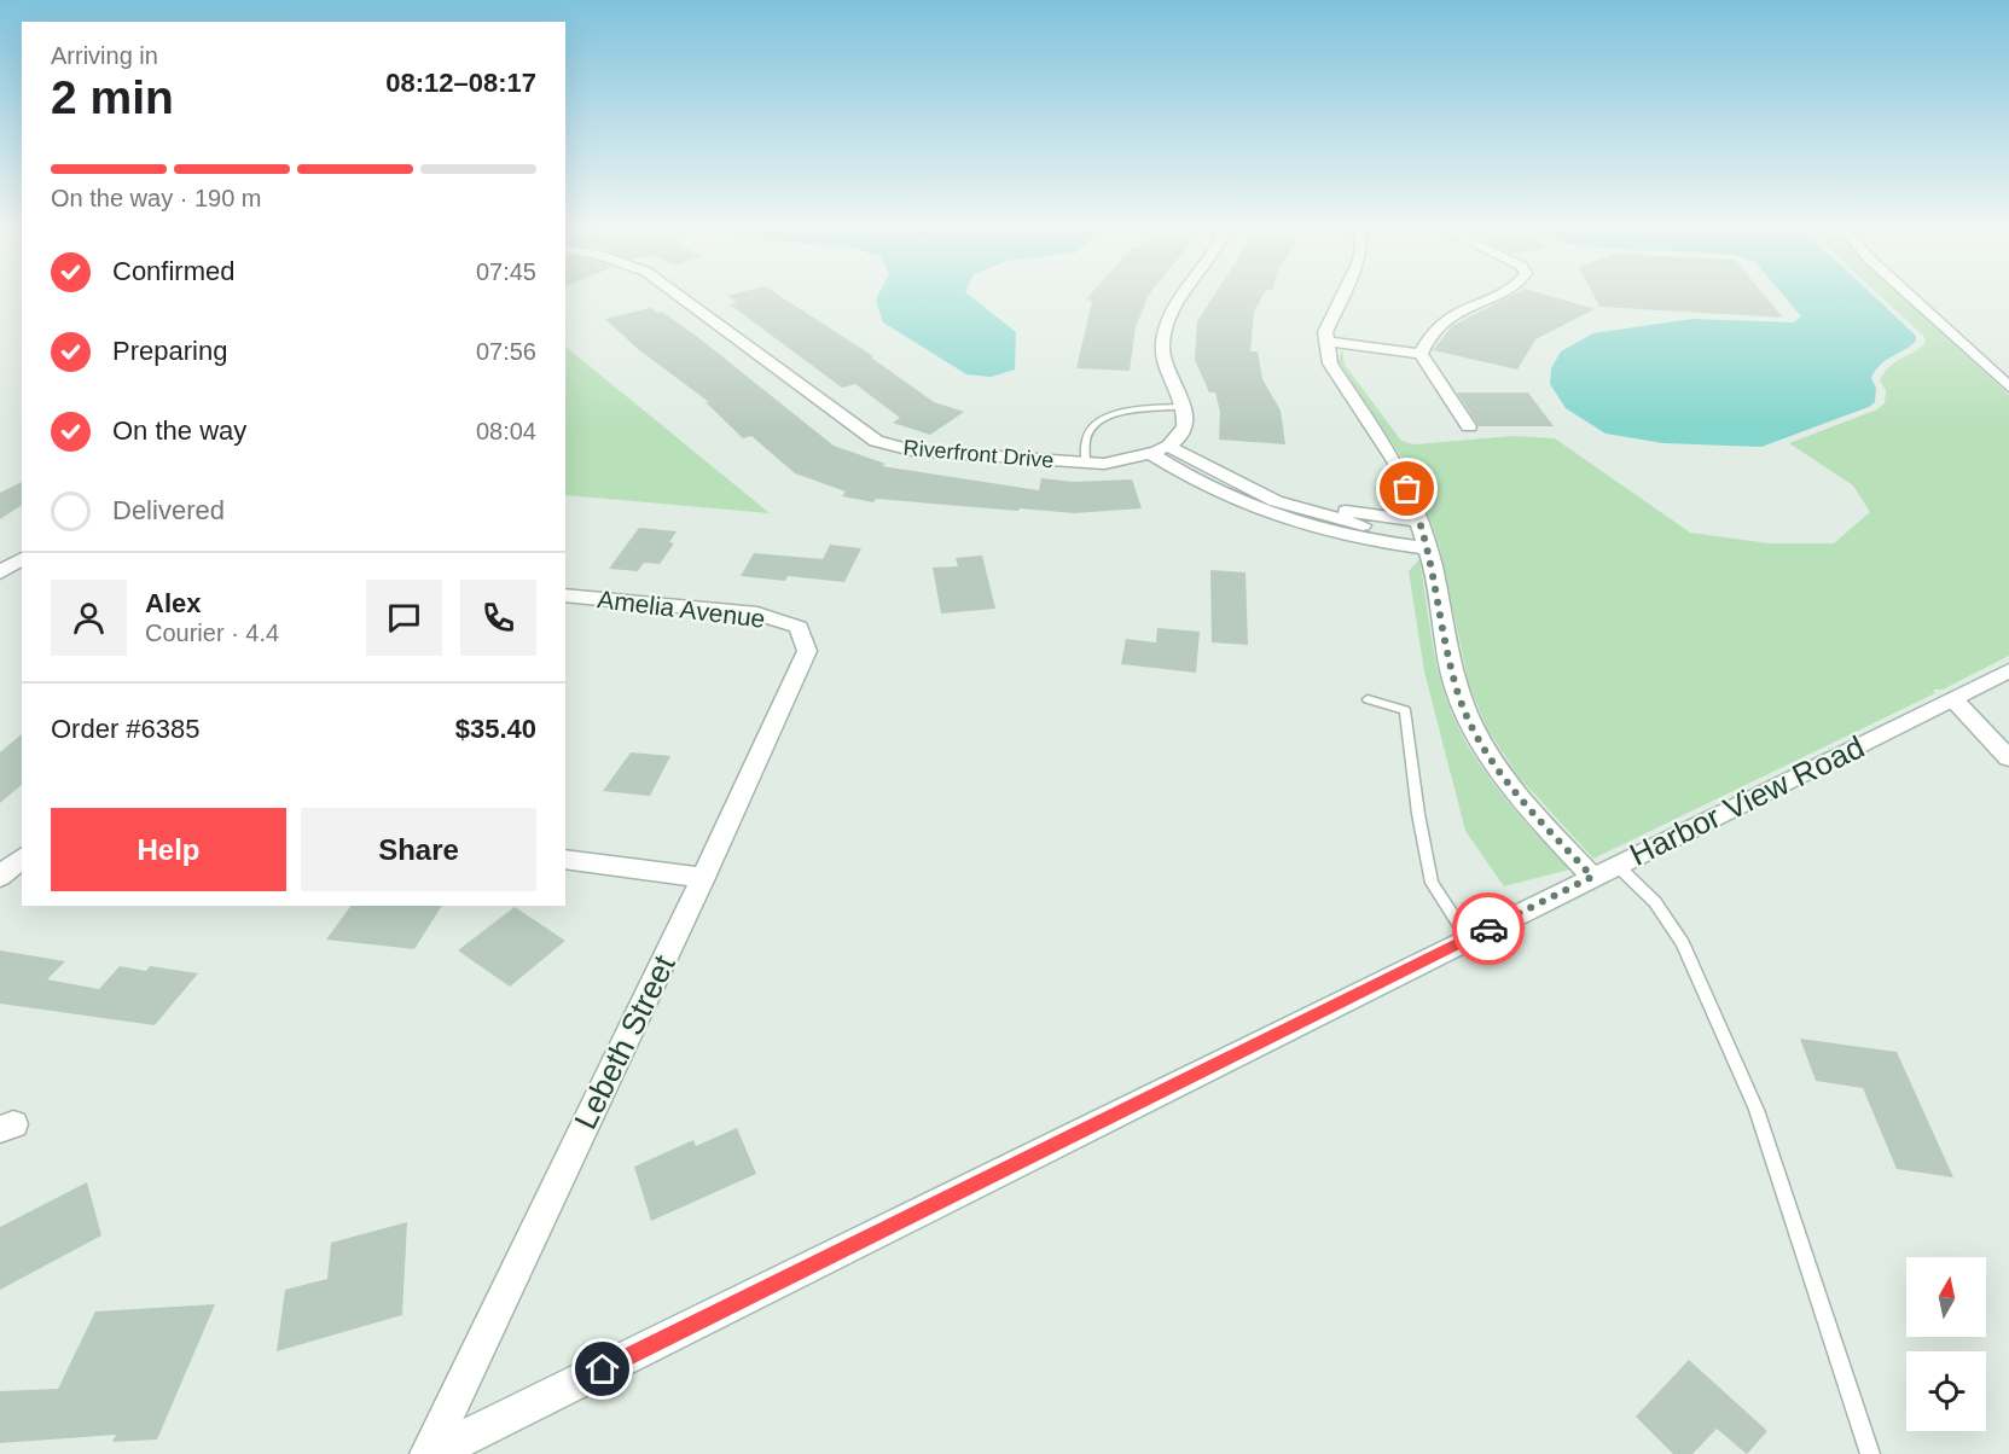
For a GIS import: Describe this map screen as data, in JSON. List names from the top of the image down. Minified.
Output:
{"streets":{"street":["Riverfront Drive","Amelia Avenue","Harbor View Road","Lebeth Street"]},"crossings":[["Amelia Avenue","Lebeth Street"],["Harbor View Road","Lebeth Street"]],"north":"top","page":{"heading":["2 min","Arriving in","08:12–08:17"],"panel":["Alex","Courier · 4.4","Order #6385","$35.40"],"bar":"On the way · 190 m","list":[["Confirmed","07:45"],["Preparing","07:56"],["On the way","08:04"],"Delivered"],"buttons":["Help","Share"]}}
